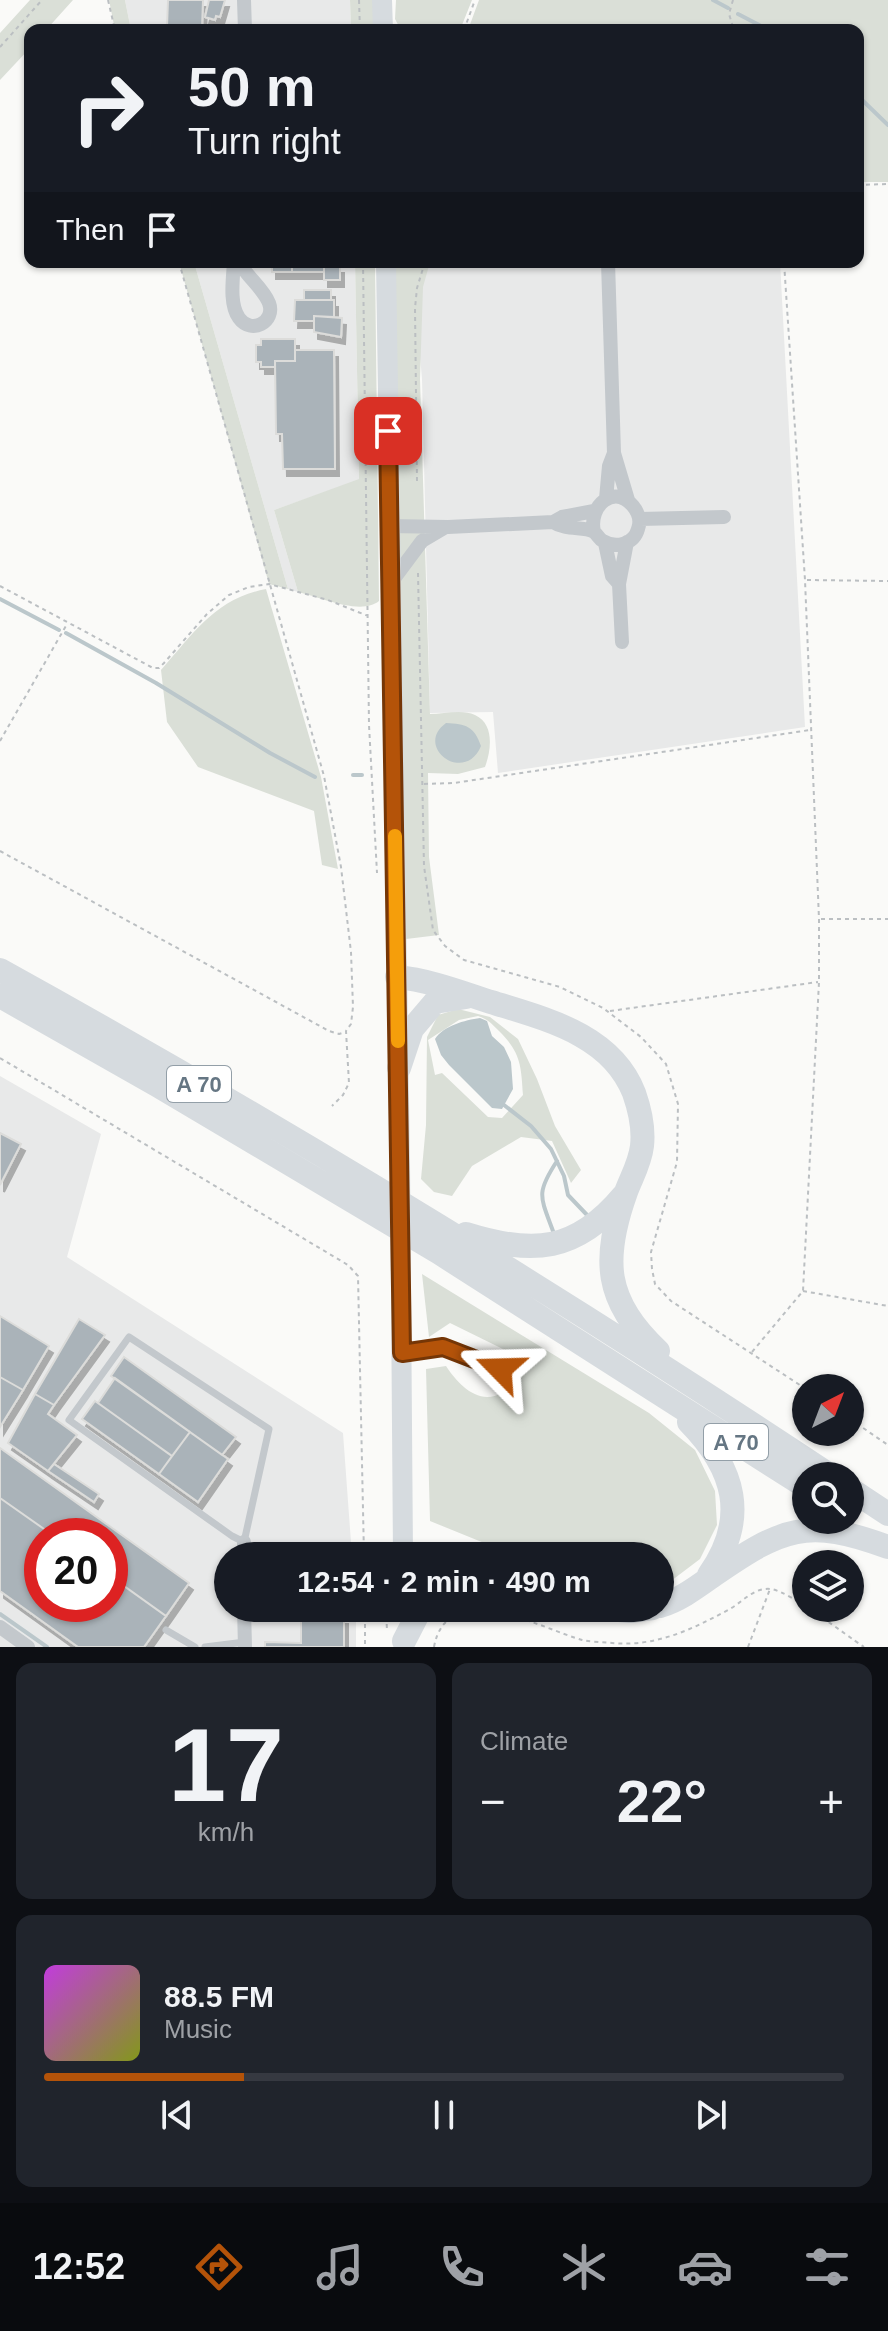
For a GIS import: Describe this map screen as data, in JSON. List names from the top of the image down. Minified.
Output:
{"streets":{"highway":["A 70"]},"north":"top right","page":{"turn":["50 m","Turn right"],"then":"Then","limit":"20","trip":"12:54 · 2 min · 490 m","tile":[["17","km/h"],"Climate"],"heat":["−","22°","+"],"song":["88.5 FM","Music"],"tabs":"12:52"}}
